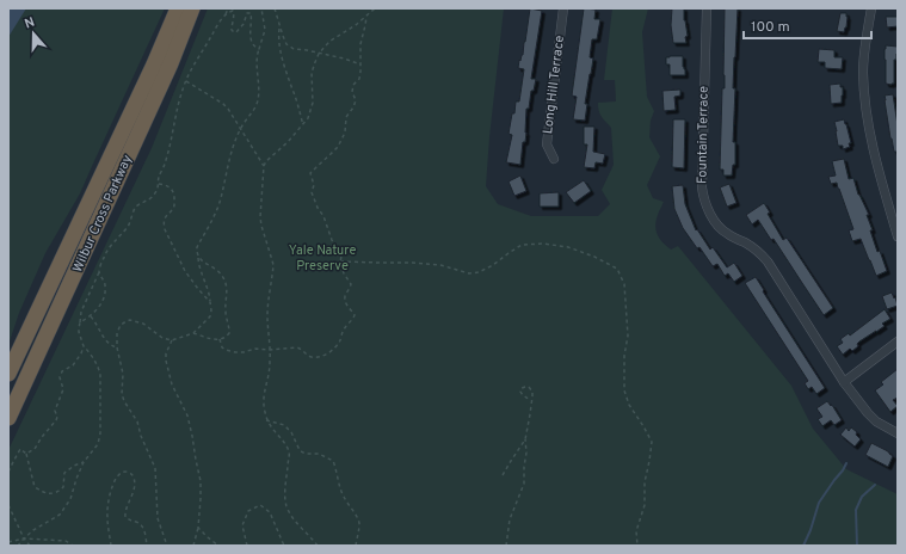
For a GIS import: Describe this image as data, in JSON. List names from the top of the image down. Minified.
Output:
{"streets":{"highway":["Wilbur Cross Parkway"],"street":["Long Hill Terrace","Fountain Terrace"]},"parks":["Yale Nature Preserve"],"scale_bar":"100 m","north":"top"}
